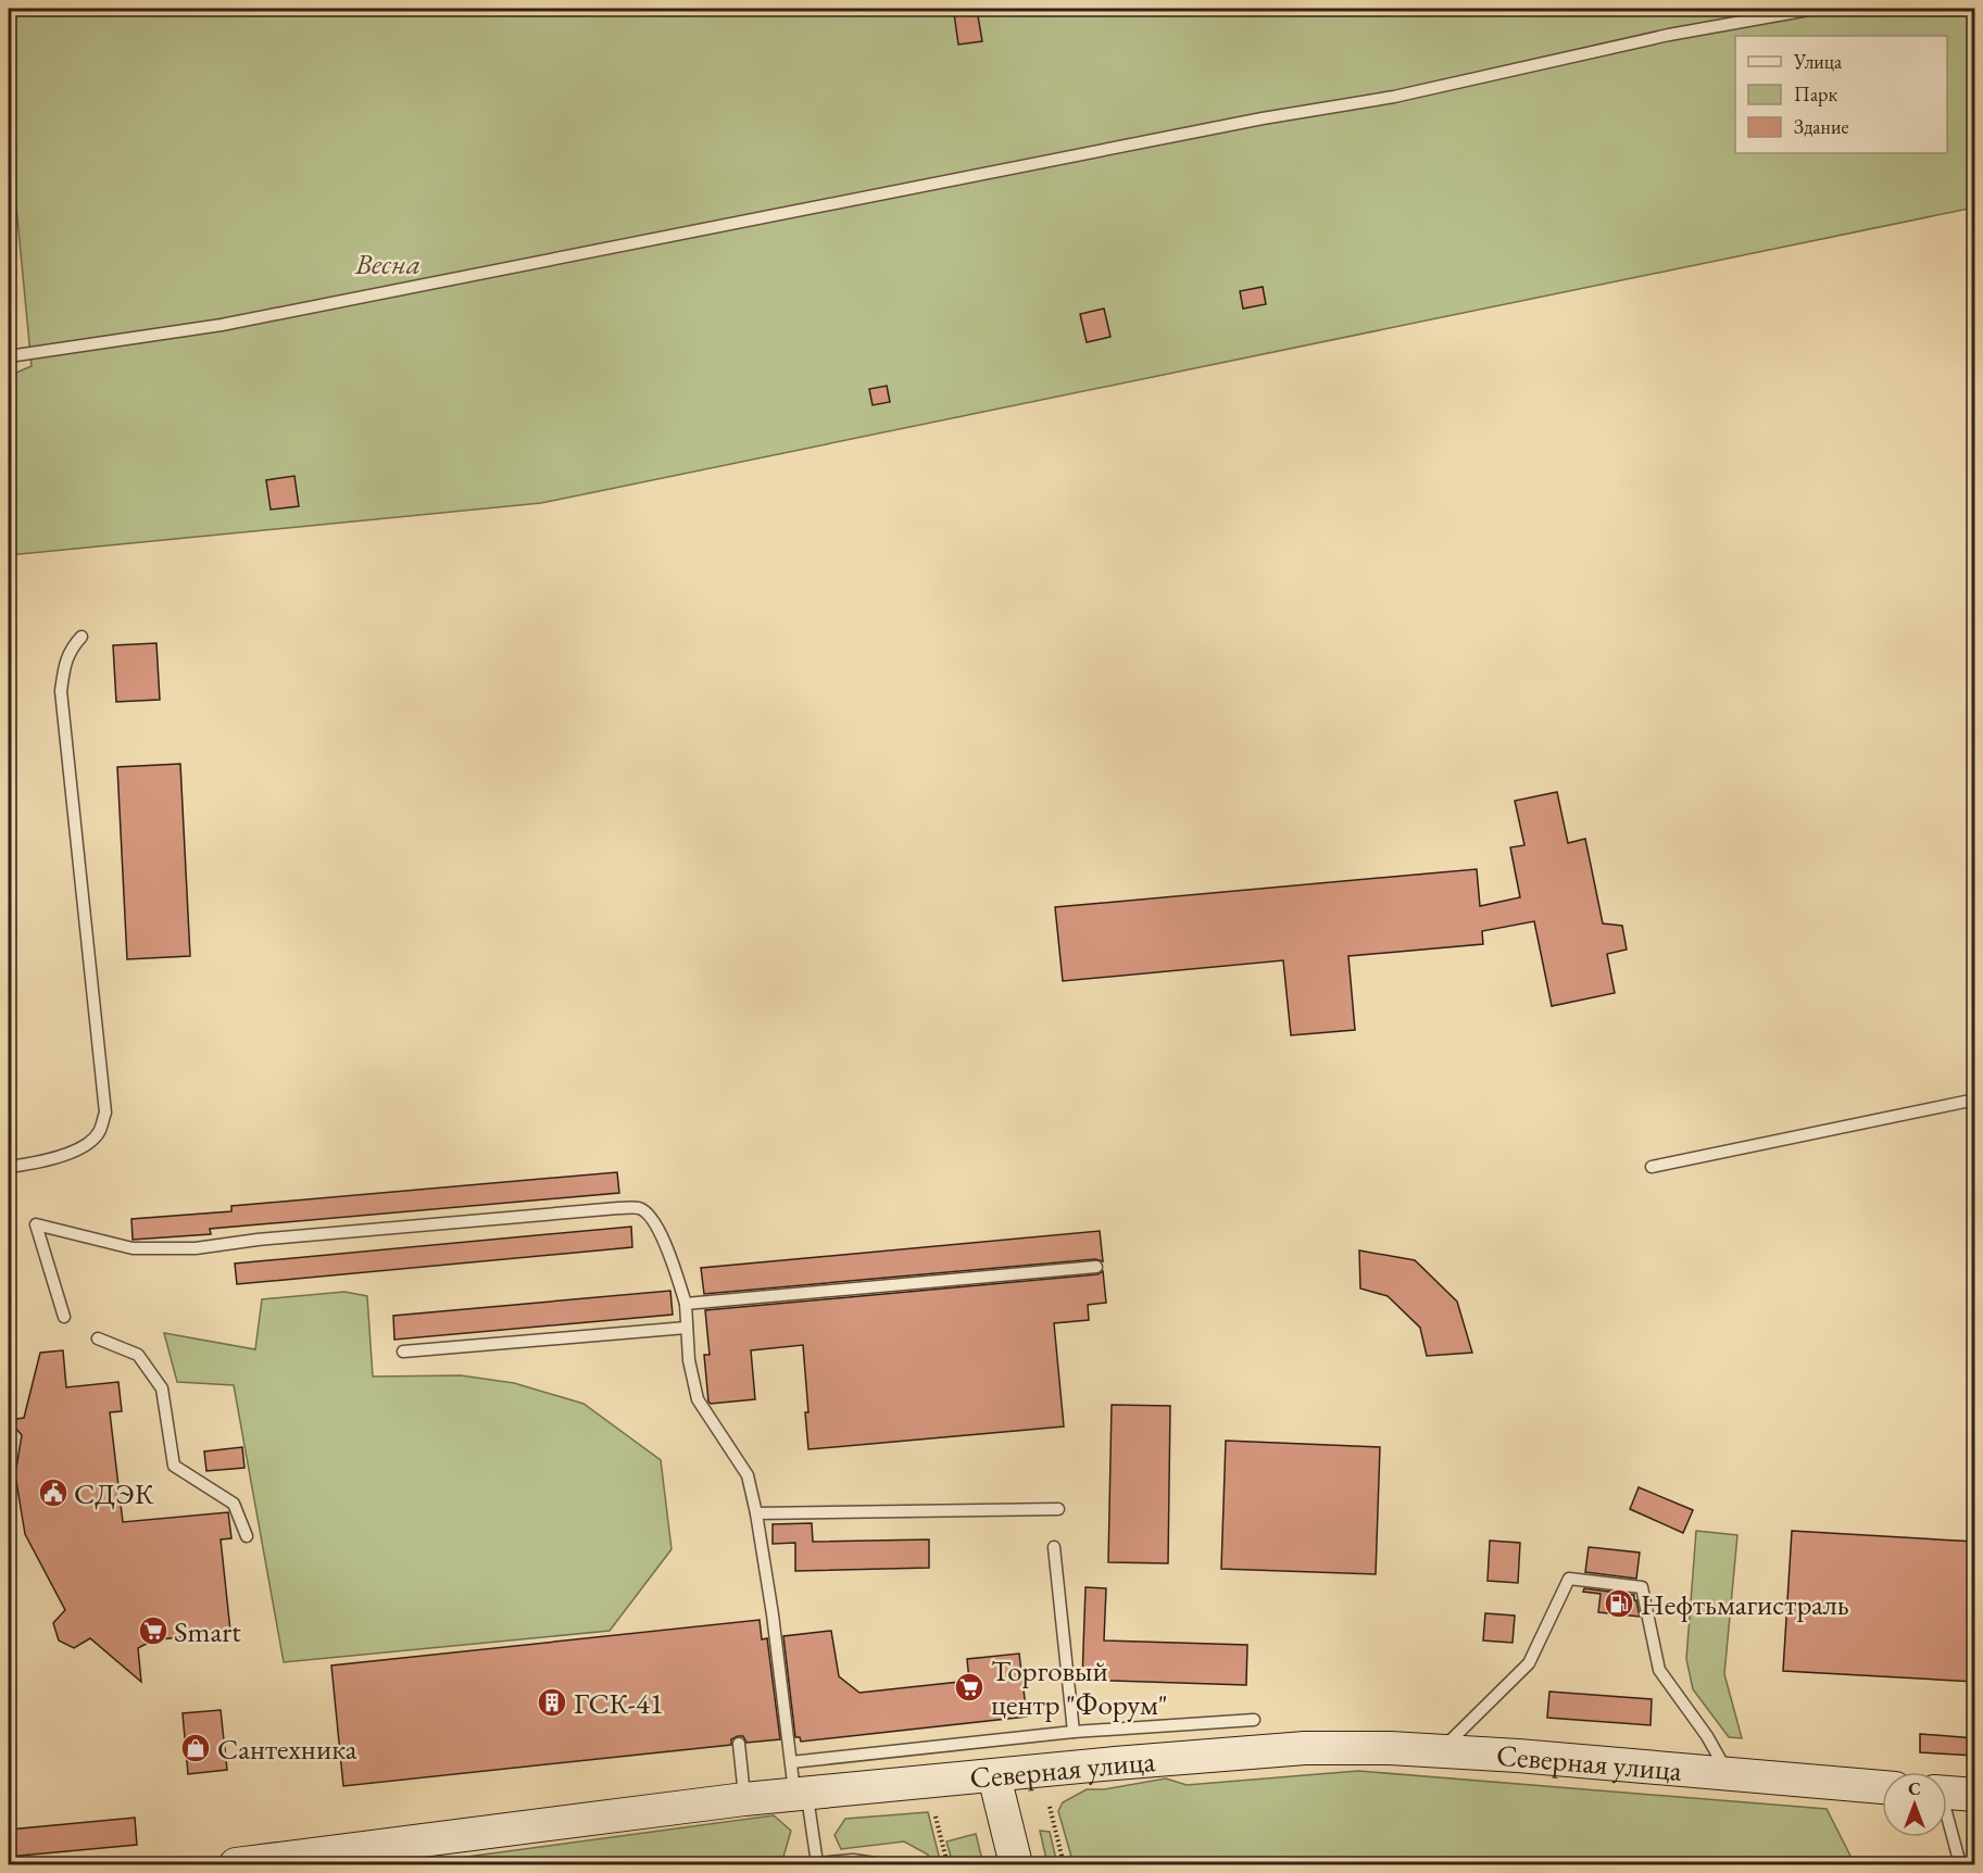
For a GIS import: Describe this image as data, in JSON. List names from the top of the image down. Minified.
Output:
{"streets":{"main road":["Северная улица"]},"parks":["Весна"],"places":{"public building":["СДЭК"],"fuel station":["Нефтьмагистраль"],"supermarket":["Smart","Торговый центр \"Форум\""],"building":["ГСК-41"],"shop":["Сантехника"]},"legend":["Улица","Парк","Здание"],"north":"top"}
